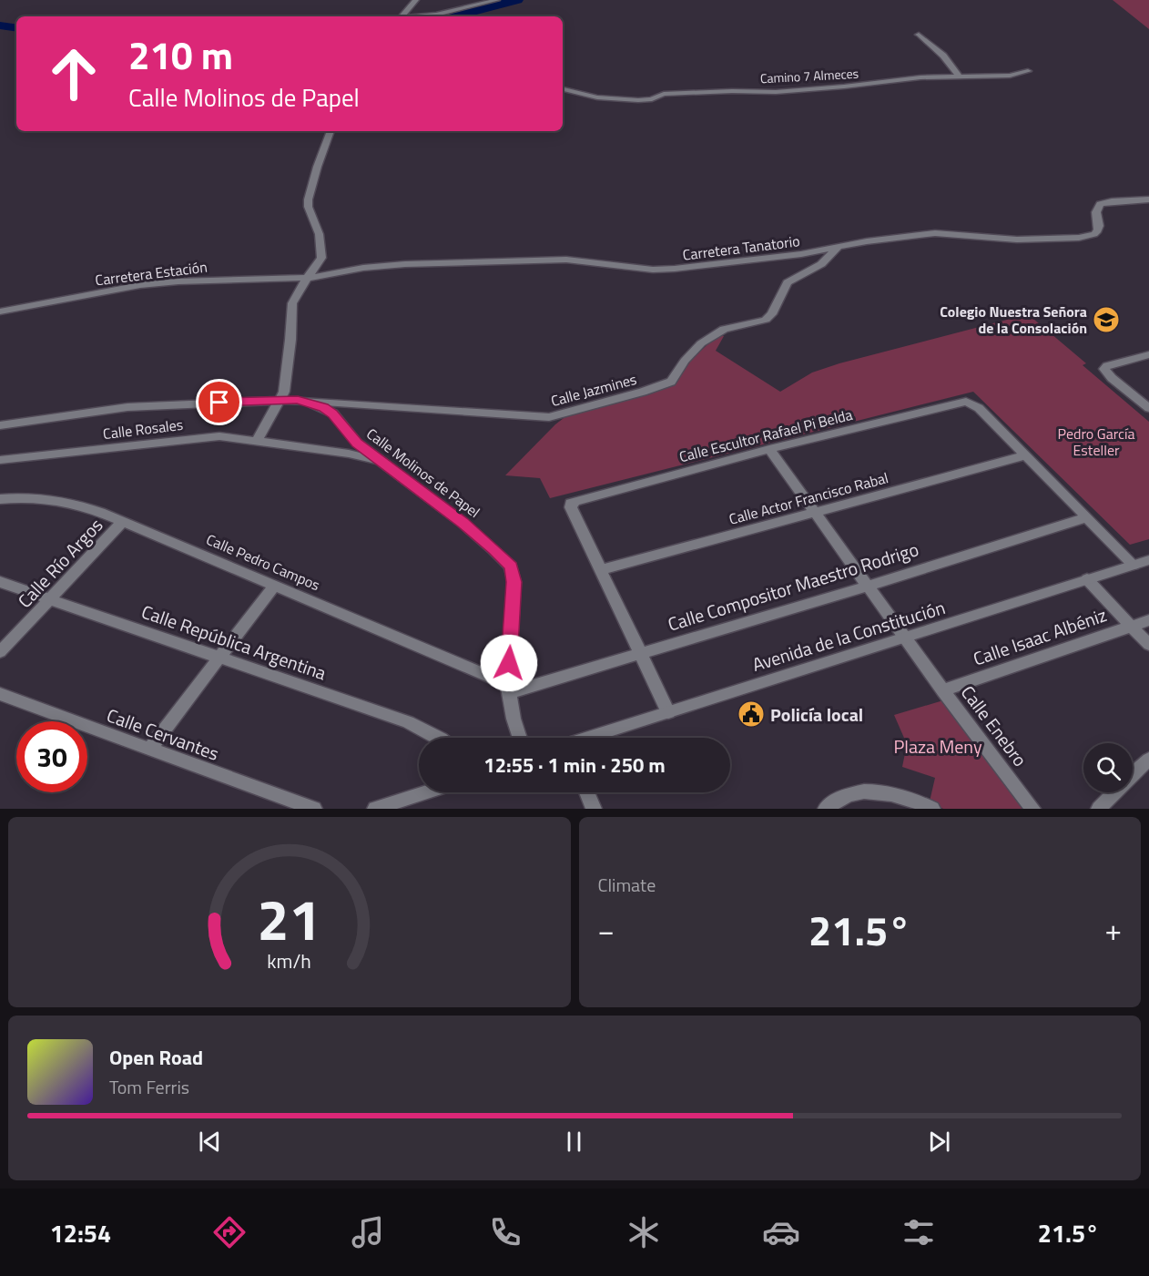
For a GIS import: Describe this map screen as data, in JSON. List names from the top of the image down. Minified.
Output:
{"streets":{"street":["Camino 7 Almeces","Carretera Tanatorio","Carretera Estación","Calle Jazmines","Calle Rosales","Calle Escultor Rafael Pi Belda","Calle Molinos de Papel","Calle Actor Francisco Rabal","Calle Pedro Campos","Calle Río Argos","Calle Compositor Maestro Rodrigo","Avenida de la Constitución","Calle Isaac Albéniz","Calle República Argentina","Calle Enebro","Calle Cervantes"]},"crossings":[["Carretera Tanatorio","Carretera Estación"],["Carretera Tanatorio","Calle Jazmines"],["Calle Jazmines","Calle Molinos de Papel"],["Calle Rosales","Calle Molinos de Papel"],["Calle Escultor Rafael Pi Belda","Calle Actor Francisco Rabal"],["Calle Escultor Rafael Pi Belda","Calle Enebro"],["Calle Molinos de Papel","Calle Pedro Campos"],["Calle Molinos de Papel","Calle Compositor Maestro Rodrigo"],["Calle Actor Francisco Rabal","Calle Enebro"],["Calle Pedro Campos","Calle Río Argos"],["Calle Pedro Campos","Calle Compositor Maestro Rodrigo"],["Calle Río Argos","Calle República Argentina"],["Calle Compositor Maestro Rodrigo","Calle Enebro"],["Avenida de la Constitución","Calle Enebro"],["Calle Isaac Albéniz","Calle Enebro"]],"parks":["Pedro García Esteller","Plaza Meny"],"places":{"school or university":["Colegio Nuestra Señora de la Consolación"],"public building":["Policía local"]},"page":{"turn":["210 m","Calle Molinos de Papel"],"limit":"30","trip":"12:55 · 1 min · 250 m","tile":"Climate","heat":["−","21.5°","+"],"song":["Open Road","Tom Ferris"],"tabs":["12:54","21.5°"],"gauge":["21","km/h"]}}
